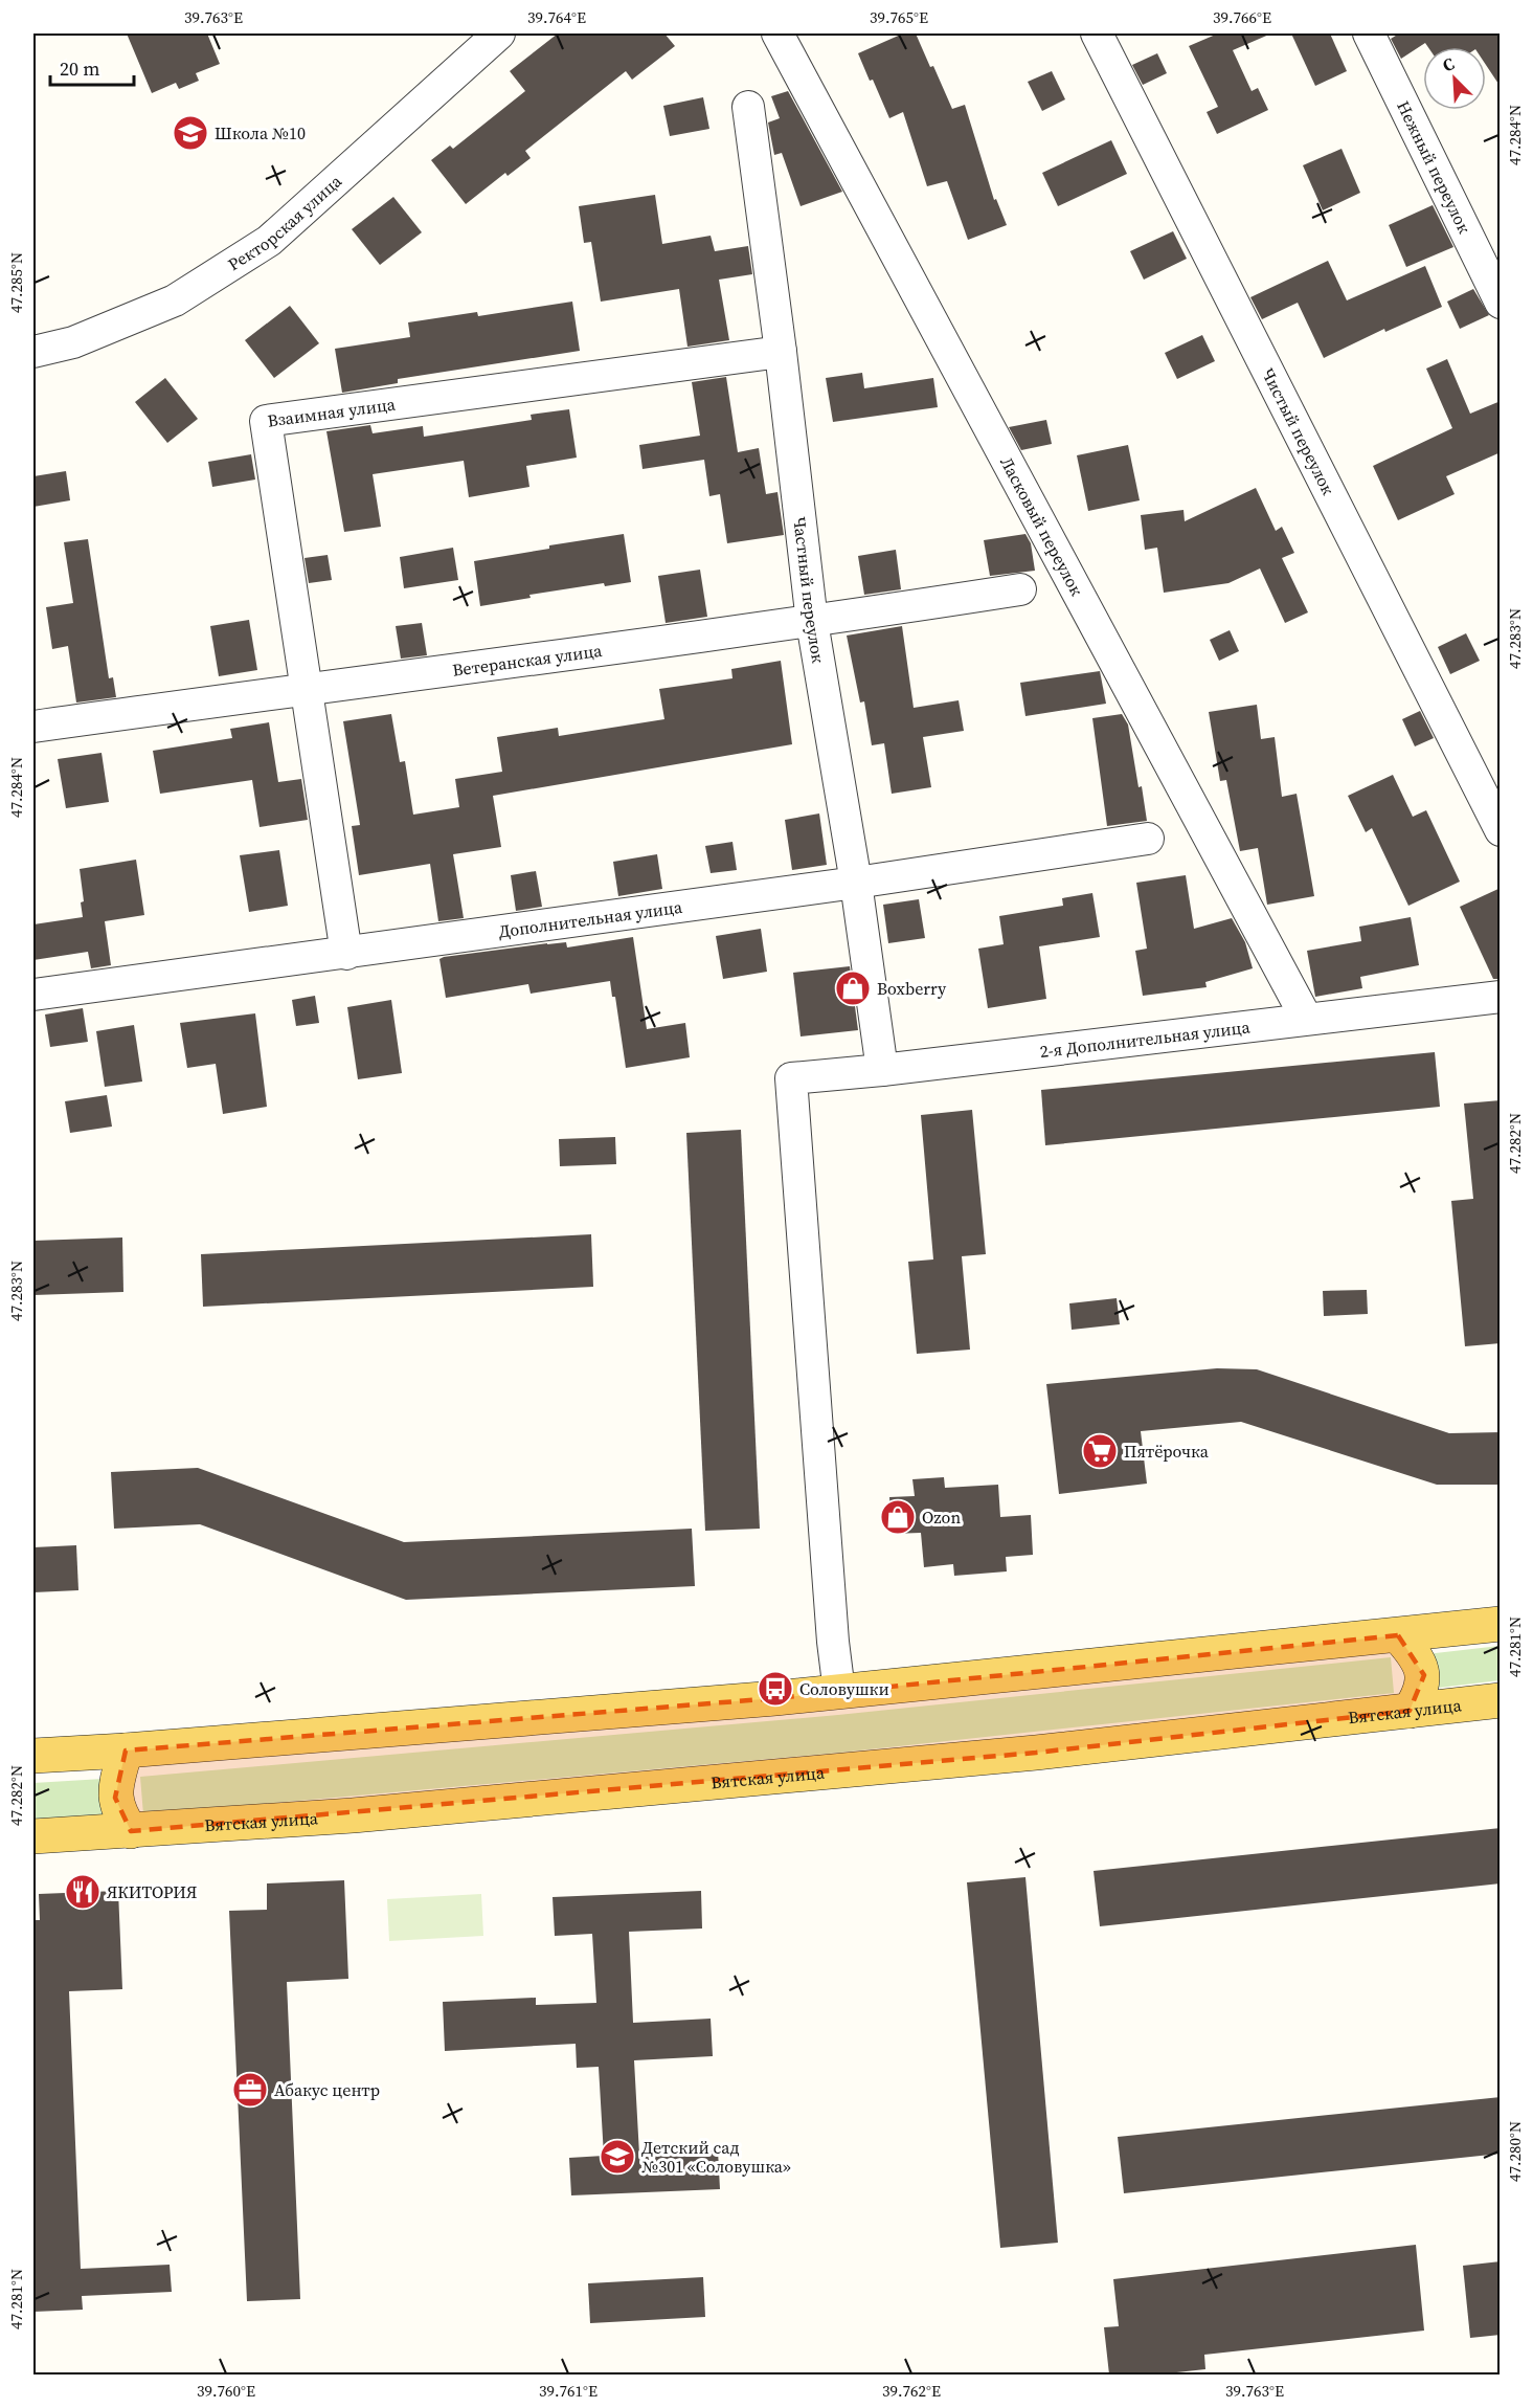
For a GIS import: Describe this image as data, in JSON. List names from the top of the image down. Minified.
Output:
{"streets":{"main road":["Вятская улица"],"street":["Нежный переулок","Ректорская улица","Взаимная улица","Чистый переулок","Ласковый переулок","Частный переулок","Ветеранская улица","Дополнительная улица","2-я Дополнительная улица"]},"crossings":[["Взаимная улица","Частный переулок"],["Взаимная улица","Ветеранская улица"],["Взаимная улица","Дополнительная улица"],["Ласковый переулок","2-я Дополнительная улица"],["Частный переулок","Ветеранская улица"],["Частный переулок","Дополнительная улица"],["Частный переулок","2-я Дополнительная улица"]],"places":{"school or university":["Школа №10","Детский сад №301 «Соловушка»"],"shop":["Boxberry","Ozon"],"supermarket":["Пятёрочка"],"bus stop":["Соловушки"],"restaurant":["ЯКИТОРИЯ"],"office":["Абакус центр"]},"scale_bar":"20 m","north":"top left","coordinates":["39.763°E","39.764°E","39.765°E","39.766°E","47.284°N","47.285°N","47.283°N","47.282°N","47.281°N","47.280°N","39.760°E","39.761°E","39.762°E"]}
